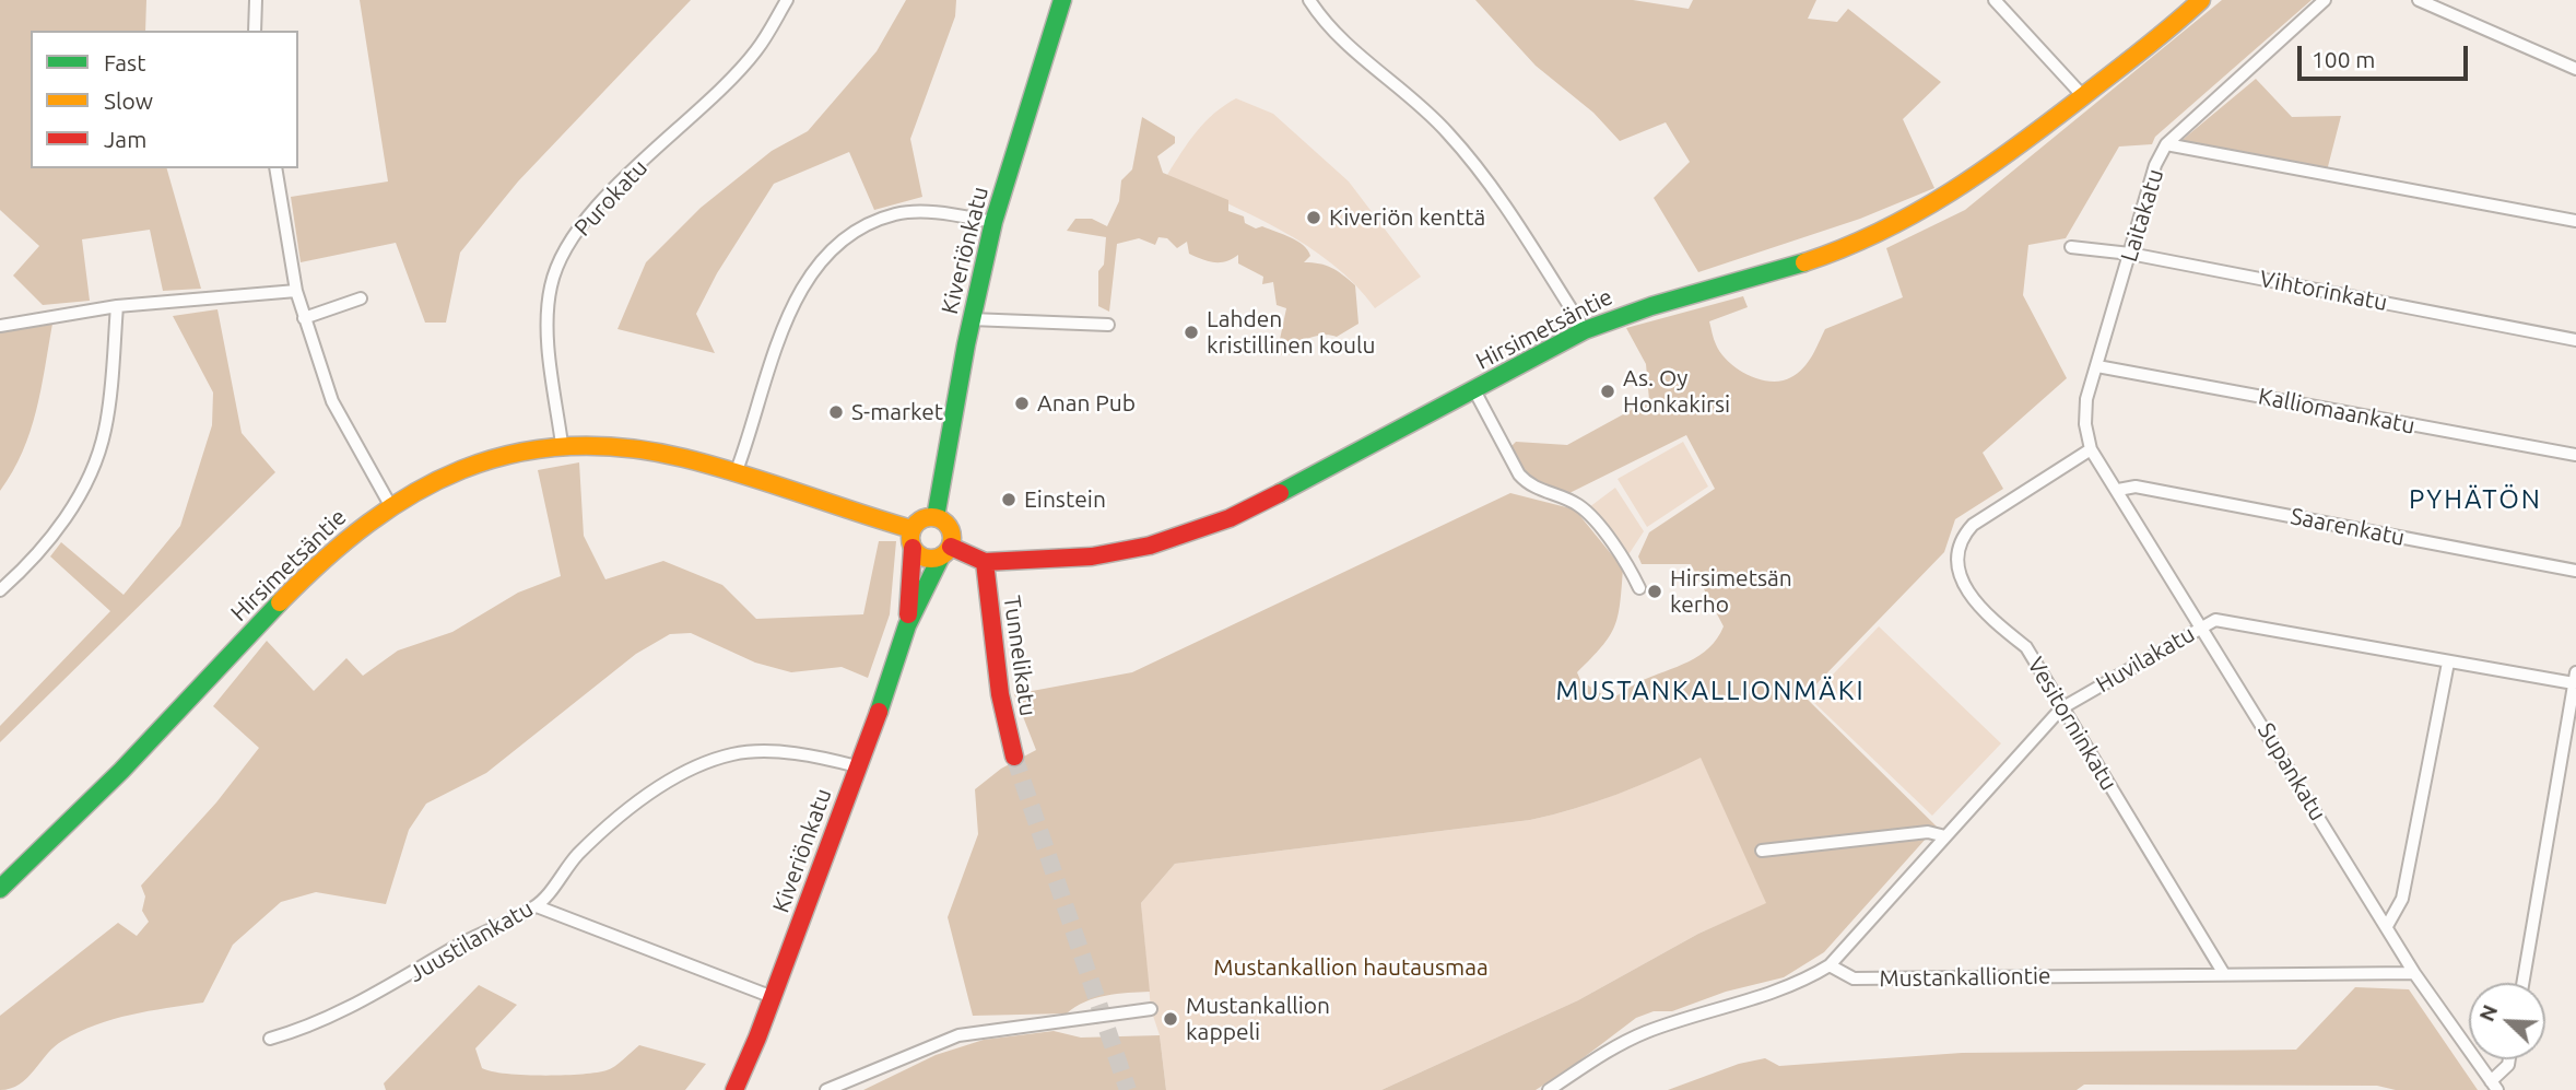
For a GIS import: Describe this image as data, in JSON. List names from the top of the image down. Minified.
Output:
{"streets":{"street":["Purokatu","Laitakatu","Kiveriönkatu","Vihtorinkatu","Hirsimetsäntie","Kalliomaankatu","Saarenkatu","Tunnelikatu","Huvilakatu","Vesitorninkatu","Supankatu","Juustilankatu","Mustankalliontie"]},"crossings":[["Purokatu","Hirsimetsäntie"],["Laitakatu","Vihtorinkatu"],["Laitakatu","Kalliomaankatu"],["Laitakatu","Vesitorninkatu"],["Laitakatu","Supankatu"],["Kiveriönkatu","Hirsimetsäntie"],["Kiveriönkatu","Juustilankatu"],["Hirsimetsäntie","Tunnelikatu"],["Saarenkatu","Supankatu"],["Huvilakatu","Vesitorninkatu"],["Huvilakatu","Supankatu"],["Huvilakatu","Mustankalliontie"],["Vesitorninkatu","Supankatu"],["Vesitorninkatu","Mustankalliontie"],["Supankatu","Mustankalliontie"]],"districts":["PYHÄTÖN","MUSTANKALLIONMÄKI"],"parks":["Mustankallion hautausmaa"],"places":["Kiveriön kenttä","Lahden kristillinen koulu","As. Oy Honkakirsi","Anan Pub","S-market","Einstein","Hirsimetsän kerho","Mustankallion kappeli"],"legend":["Fast","Slow","Jam"],"scale_bar":"100 m","north":"top left"}
